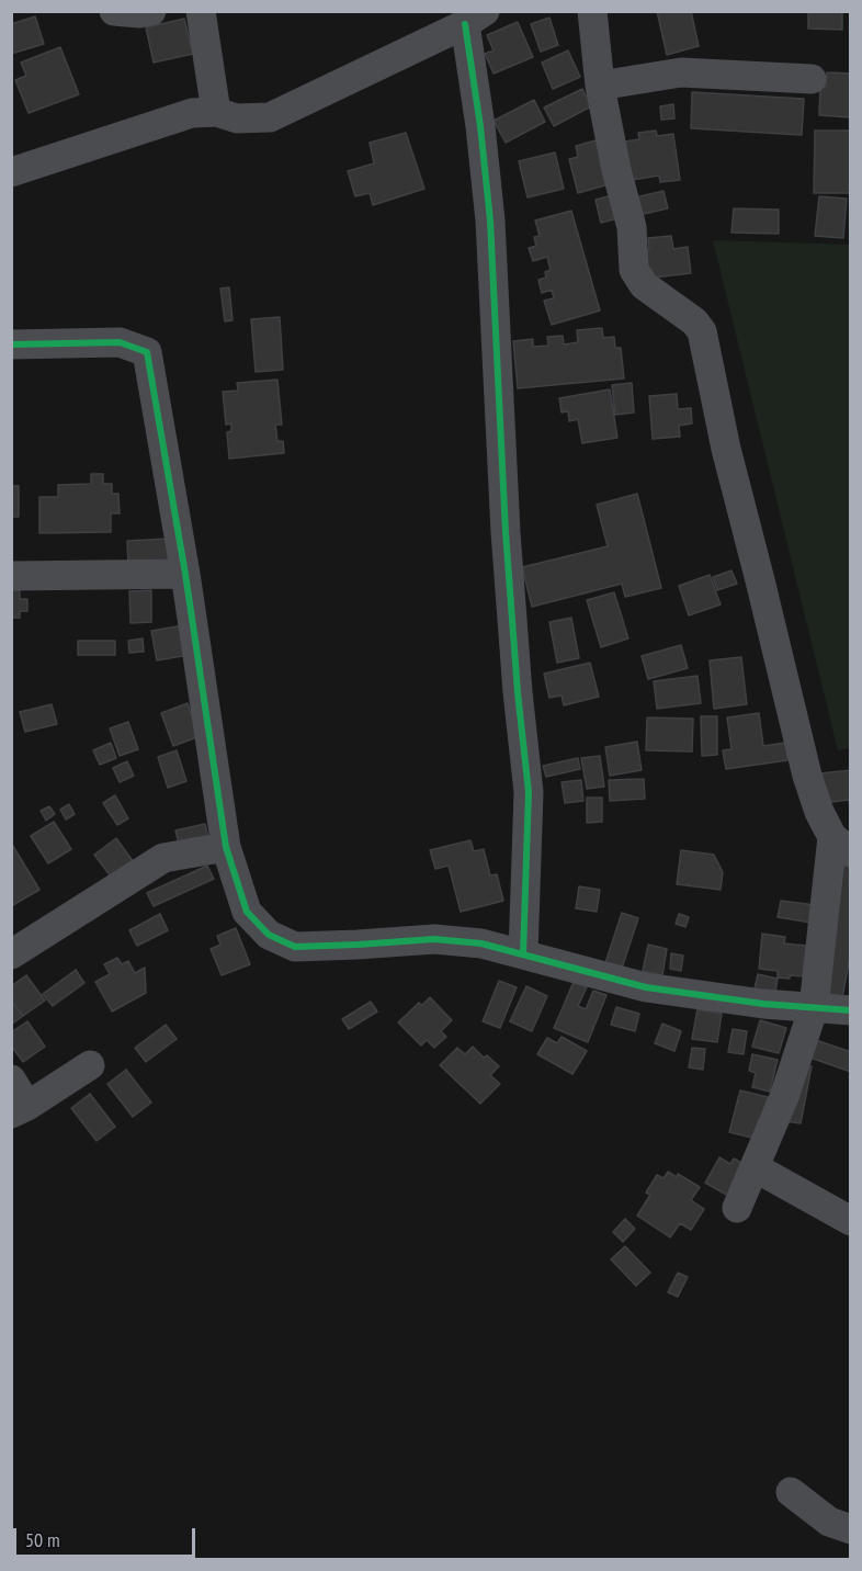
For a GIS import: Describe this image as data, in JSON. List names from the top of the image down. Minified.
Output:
{"scale_bar":"50 m"}
